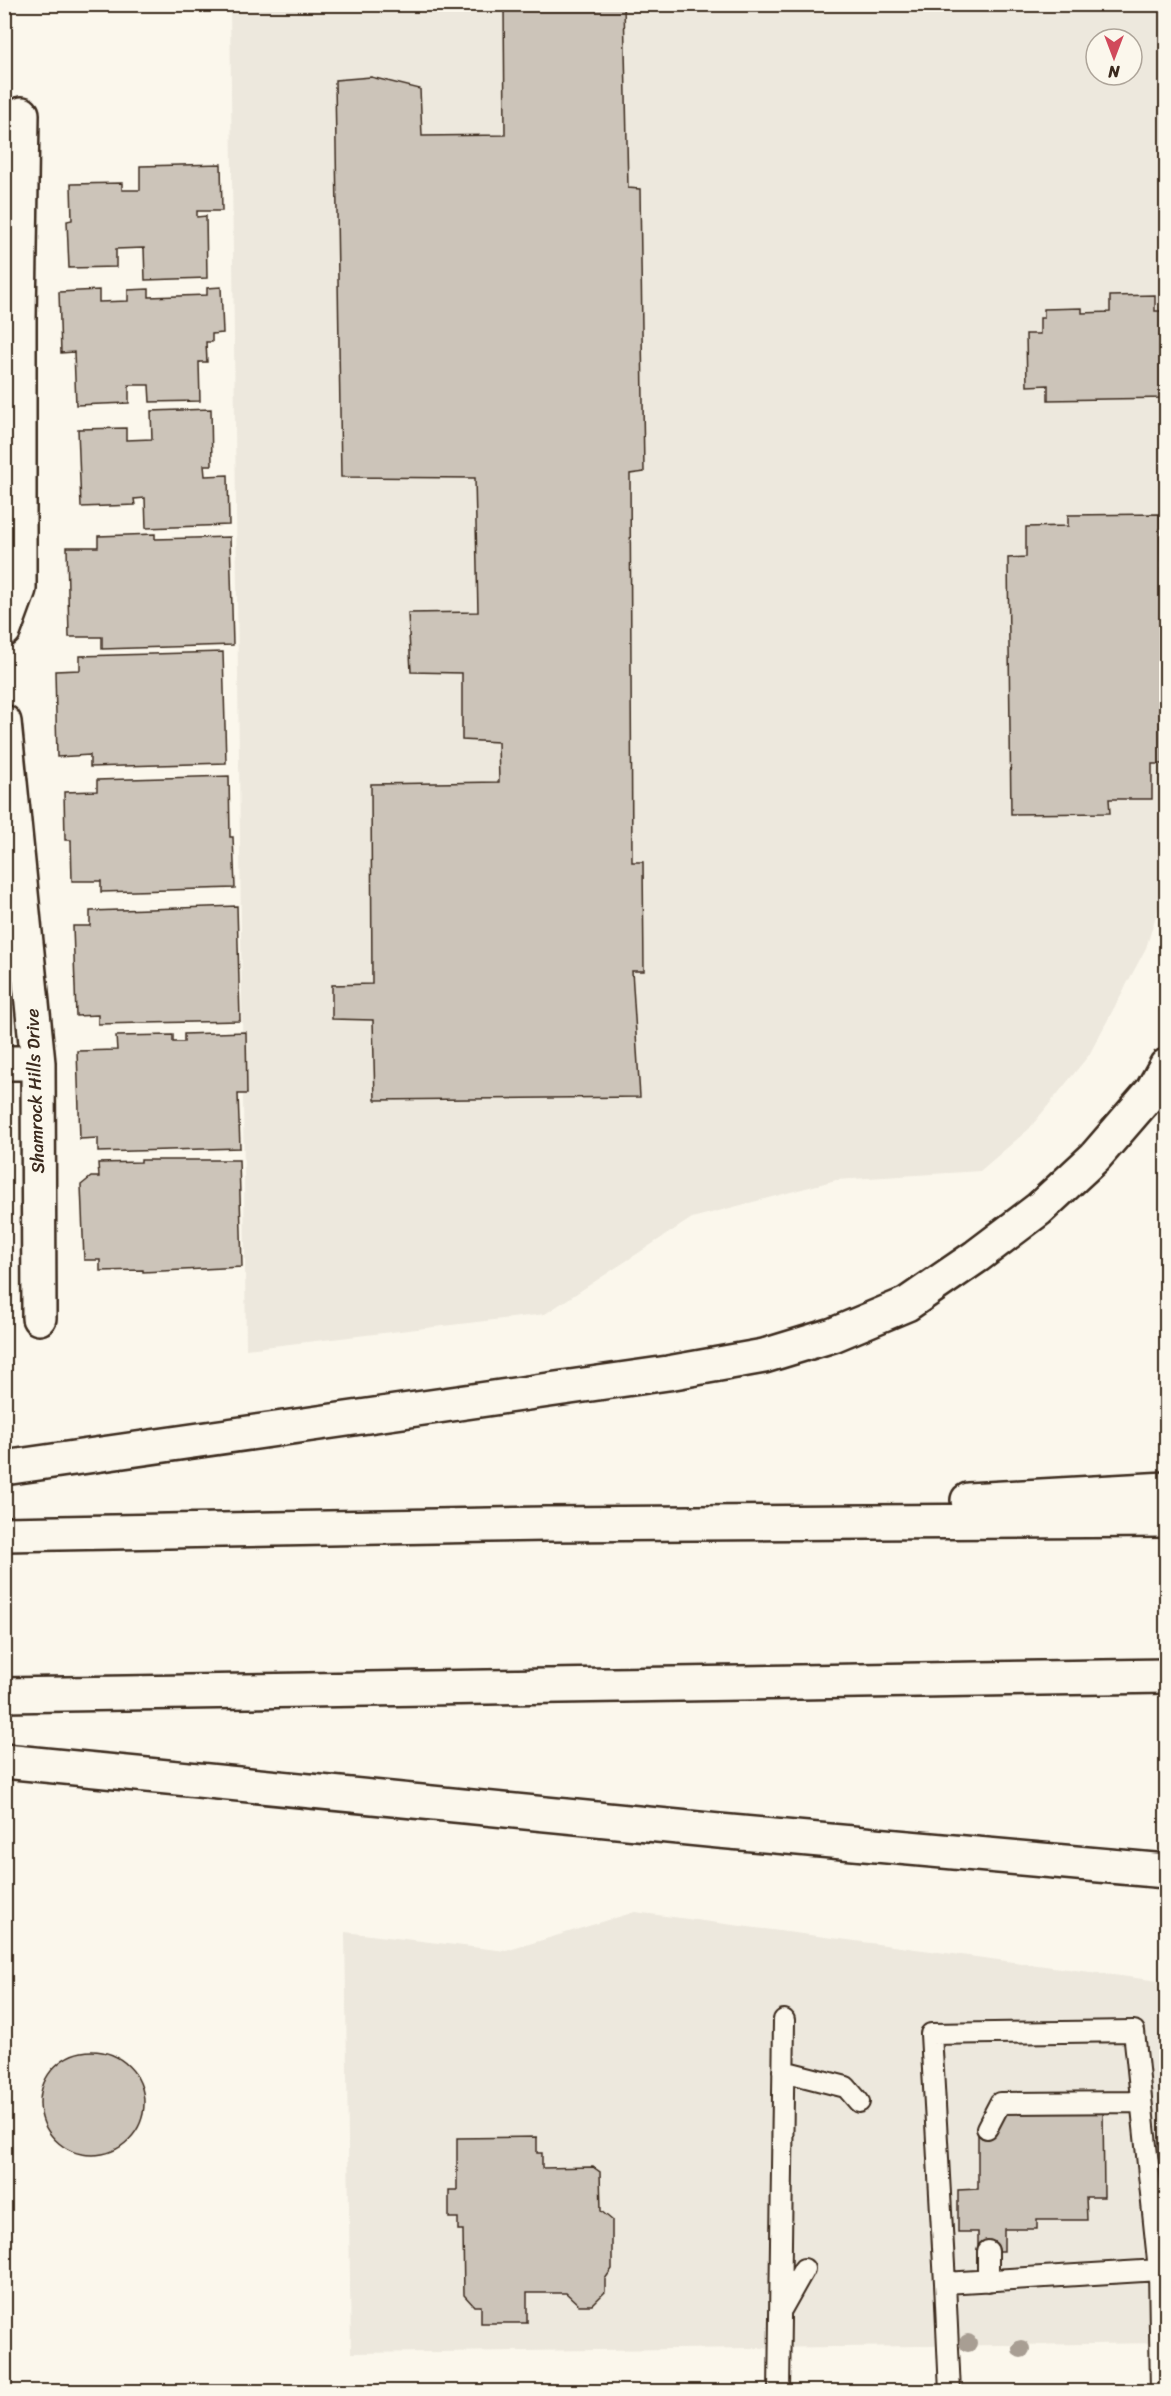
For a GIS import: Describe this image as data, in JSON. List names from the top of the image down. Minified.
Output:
{"streets":{"main road":["Shamrock Hills Drive"]},"north":"bottom"}
